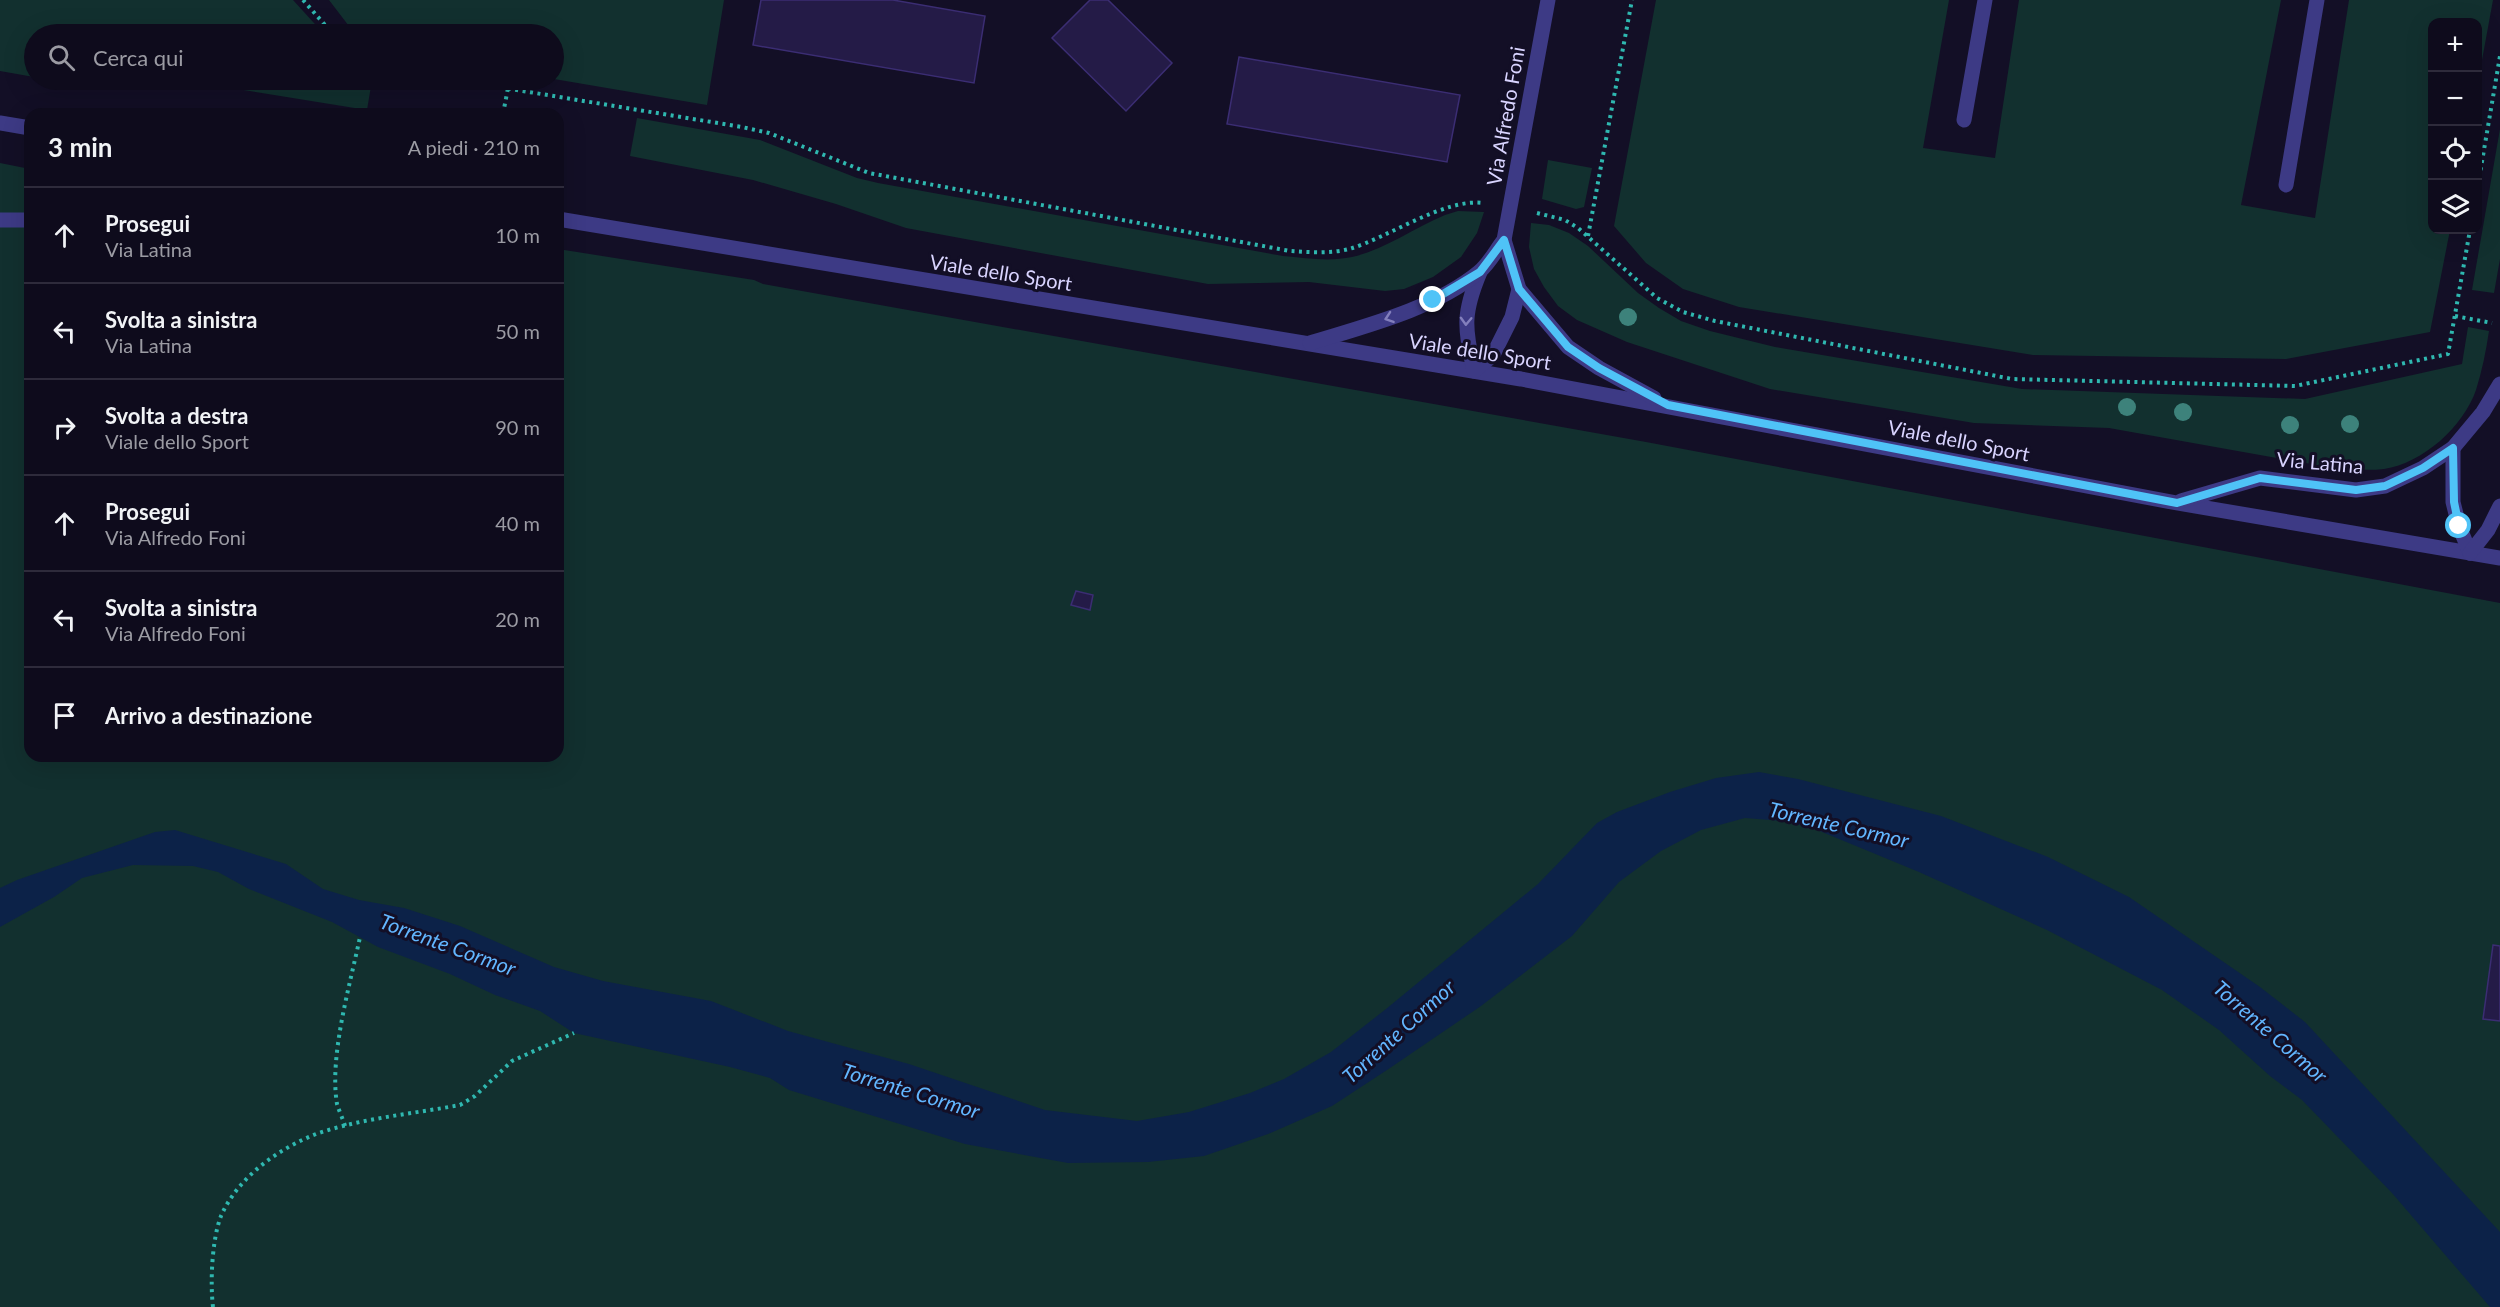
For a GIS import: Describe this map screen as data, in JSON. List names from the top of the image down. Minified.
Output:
{"streets":{"street":["Via Alfredo Foni","Viale dello Sport","Via Latina"]},"crossings":[["Via Alfredo Foni","Viale dello Sport"],["Viale dello Sport","Via Latina"]],"water":["Torrente Cormor"],"page":{"map_buttons":["+","−"],"search":"Cerca qui","heading":["3 min","A piedi · 210 m"],"list":[["Prosegui","Via Latina","10 m"],["Svolta a sinistra","Via Latina","50 m"],["Svolta a destra","Viale dello Sport","90 m"],["Prosegui","Via Alfredo Foni","40 m"],["Svolta a sinistra","Via Alfredo Foni","20 m"],"Arrivo a destinazione"]}}
